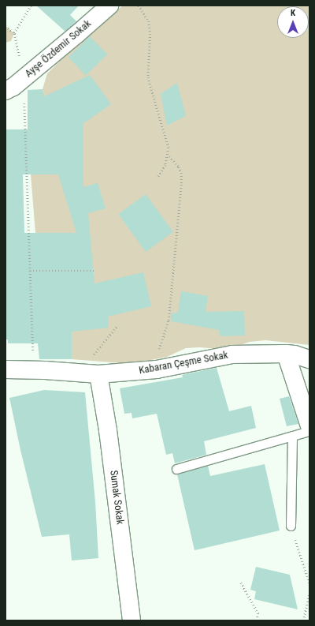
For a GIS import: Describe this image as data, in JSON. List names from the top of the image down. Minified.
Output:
{"streets":{"street":["Ayşe Özdemir Sokak","Kabaran Çeşme Sokak","Sumak Sokak"]},"crossings":[["Kabaran Çeşme Sokak","Sumak Sokak"]],"north":"top"}
